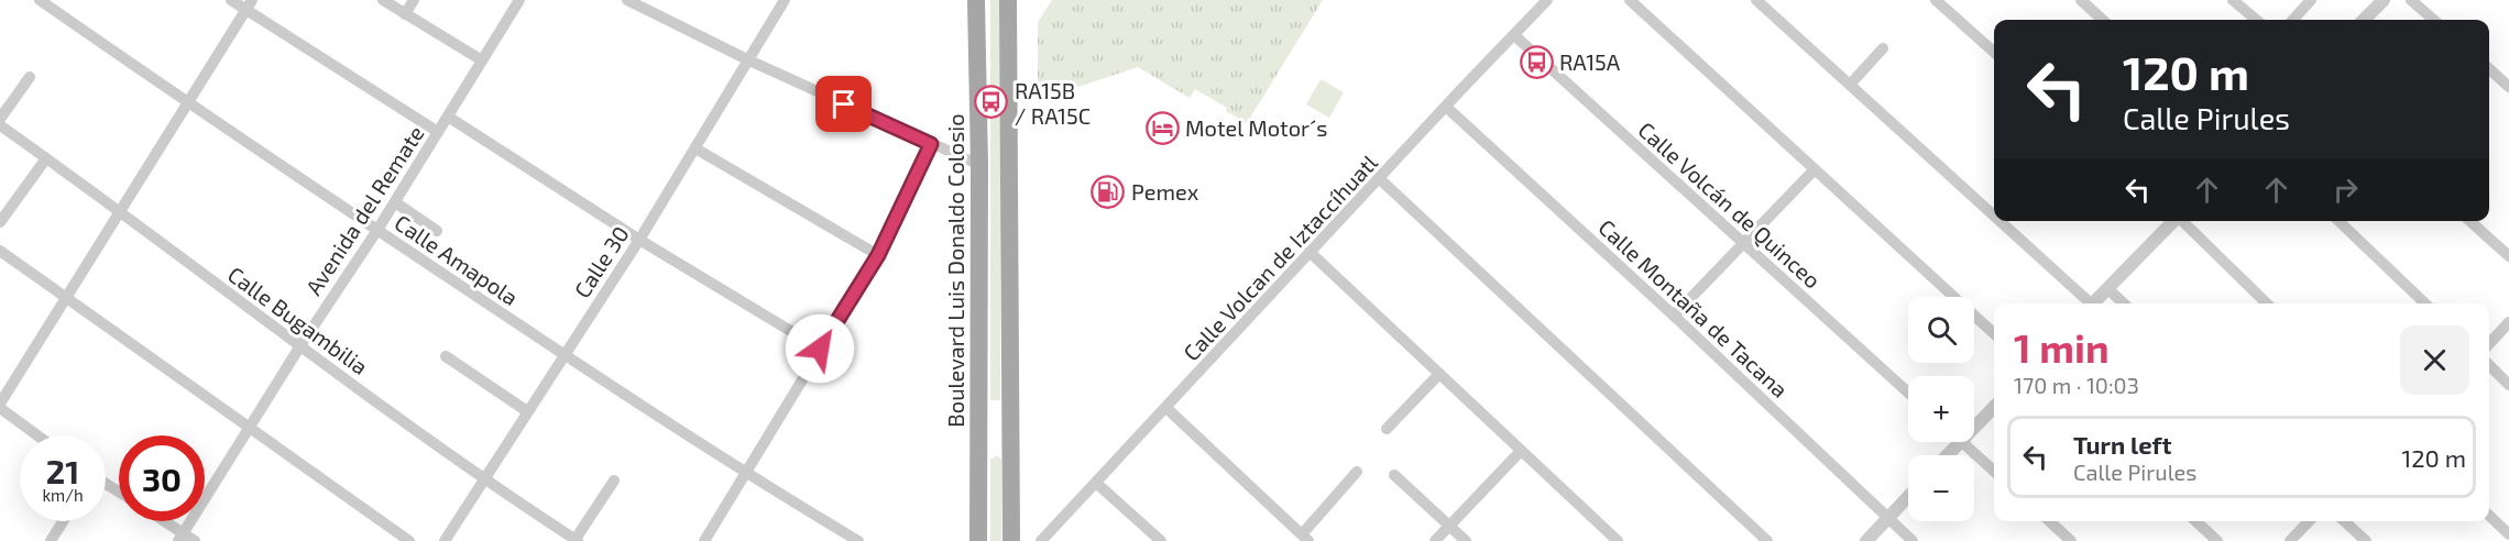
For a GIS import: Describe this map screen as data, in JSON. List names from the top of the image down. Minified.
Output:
{"streets":{"main road":["Boulevard Luis Donaldo Colosio"],"street":["Calle Volcán de Quinceo","Avenida del Remate","Calle Volcan de Iztaccíhuatl","Calle Amapola","Calle 30","Calle Montaña de Tacana","Calle Bugambilia"]},"crossings":[["Calle Volcán de Quinceo","Calle Volcan de Iztaccíhuatl"],["Avenida del Remate","Calle Amapola"],["Avenida del Remate","Calle Bugambilia"],["Calle Volcan de Iztaccíhuatl","Calle Montaña de Tacana"],["Calle Amapola","Calle 30"],["Calle 30","Calle Bugambilia"]],"places":{"bus stop":["RA15A","RA15B / RA15C"],"hotel":["Motel Motor´s"],"fuel station":["Pemex"]},"page":{"turn":["120 m","Calle Pirules"],"map_buttons":["+","−"],"heading":["1 min","170 m · 10:03"],"list":[{"name":"Turn left","note":"Calle Pirules","value":"120 m"}],"speed":"21 km/h","limit":"30"}}
